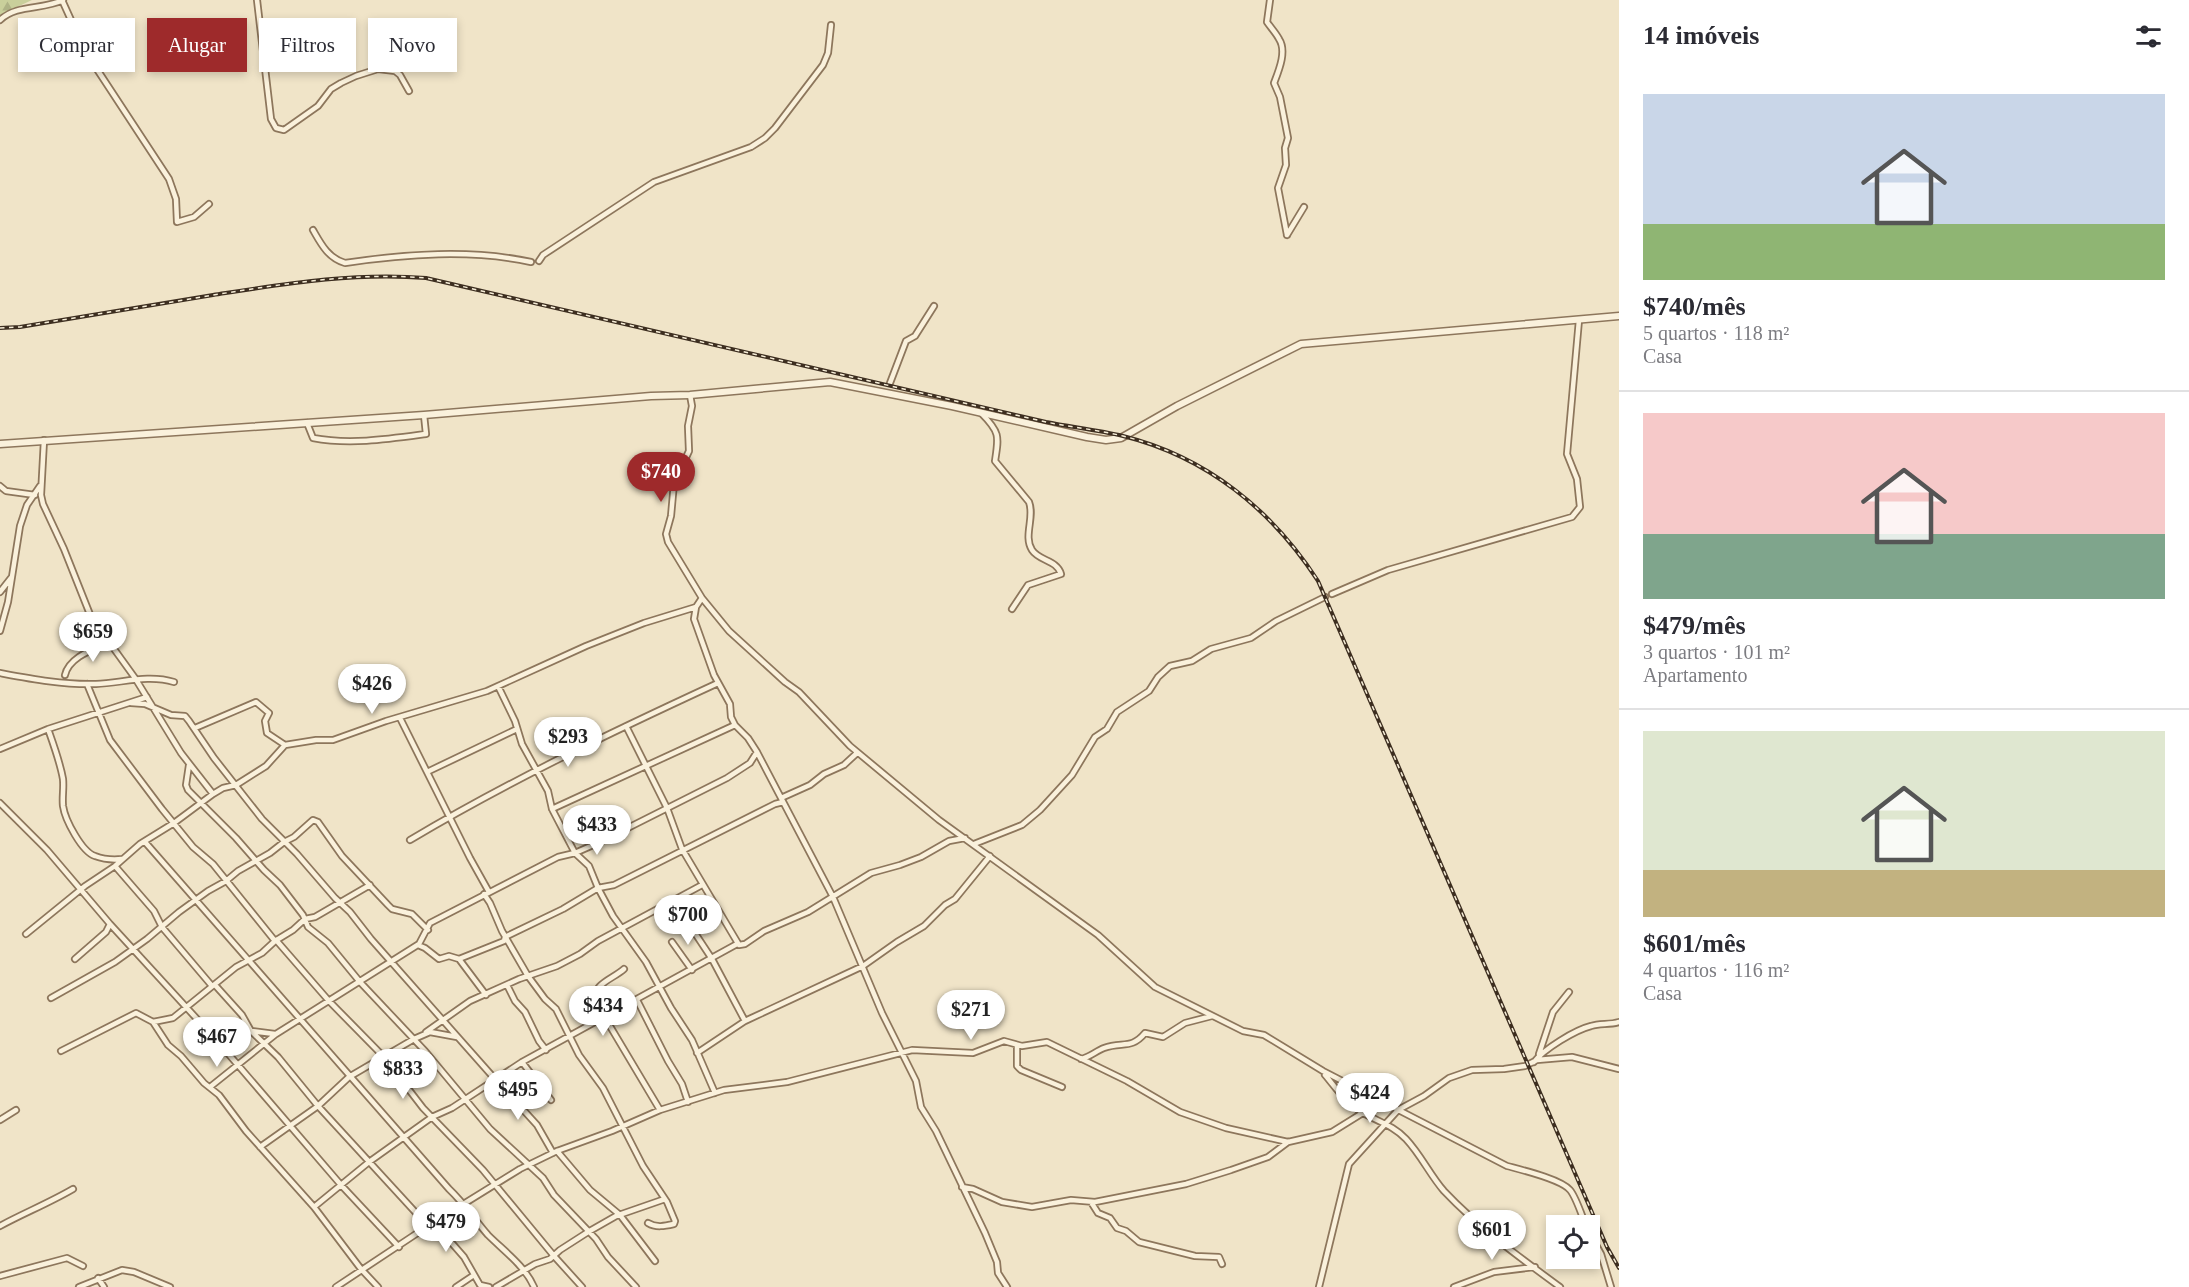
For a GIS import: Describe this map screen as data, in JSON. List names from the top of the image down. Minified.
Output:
{"page":{"heading":"14 imóveis","chip":["Comprar","Alugar","Filtros","Novo"],"list":[{"name":"$740/mês","note":"5 quartos · 118 m² · Casa"},{"name":"$479/mês","note":"3 quartos · 101 m² · Apartamento"},{"name":"$601/mês","note":"4 quartos · 116 m² · Casa"}],"price":["$740","$659","$426","$293","$433","$700","$434","$271","$467","$833","$495","$424","$479","$601"]}}
